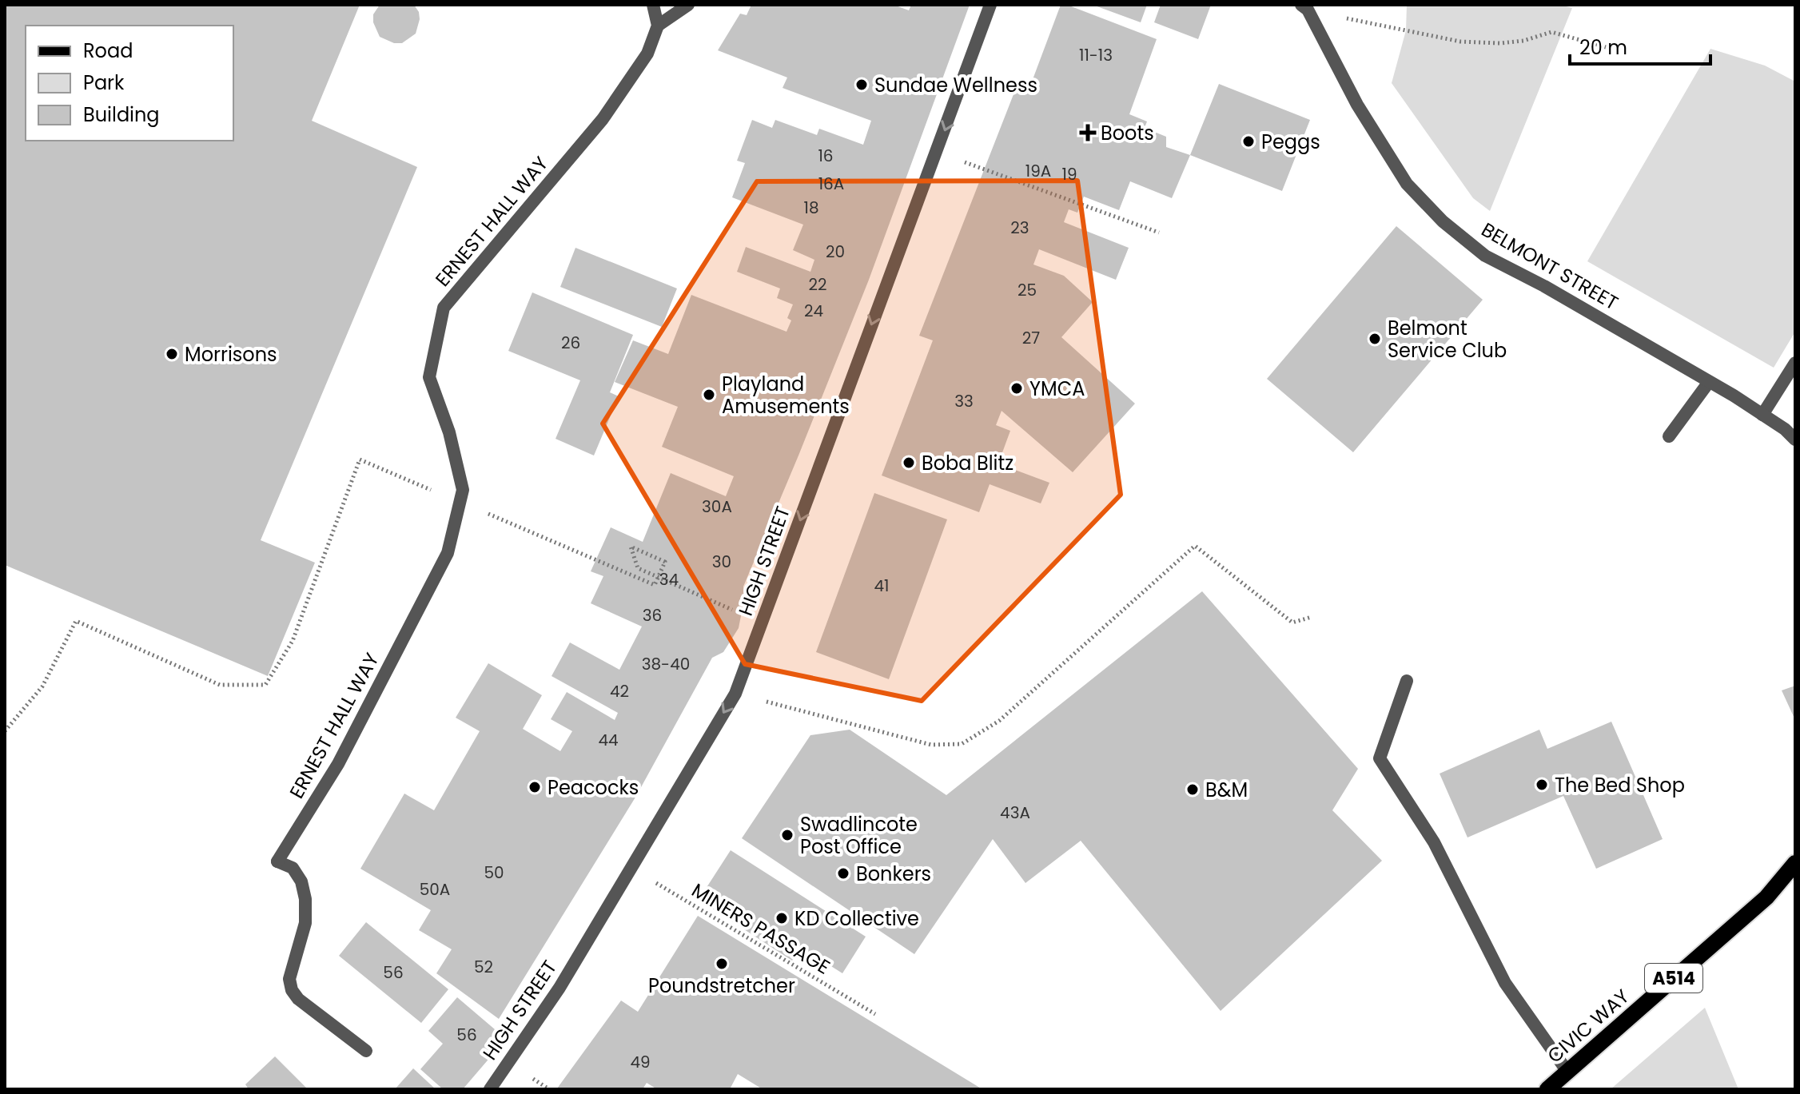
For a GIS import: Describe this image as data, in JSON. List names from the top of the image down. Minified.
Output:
{"streets":{"main road":["A514","CIVIC WAY"],"street":["ERNEST HALL WAY","BELMONT STREET","HIGH STREET"],"path":["MINERS PASSAGE"]},"crossings":[["HIGH STREET","MINERS PASSAGE"]],"one_way":["HIGH STREET"],"places":{"other":["Sundae Wellness","Peggs","Belmont Service Club","Morrisons","YMCA","Playland Amusements","Boba Blitz","The Bed Shop","Peacocks","B&M","Swadlincote Post Office","Bonkers","KD Collective","Poundstretcher"],"health":["Boots"]},"house_numbers":["11-13","16","19A","19","16A","18","23","20","22","25","24","27","26","33","30A","30","34","41","36","38-40","42","44","43A","50","50A","52","56","56","49"],"legend":["Road","Park","Building"],"scale_bar":"20 m"}
